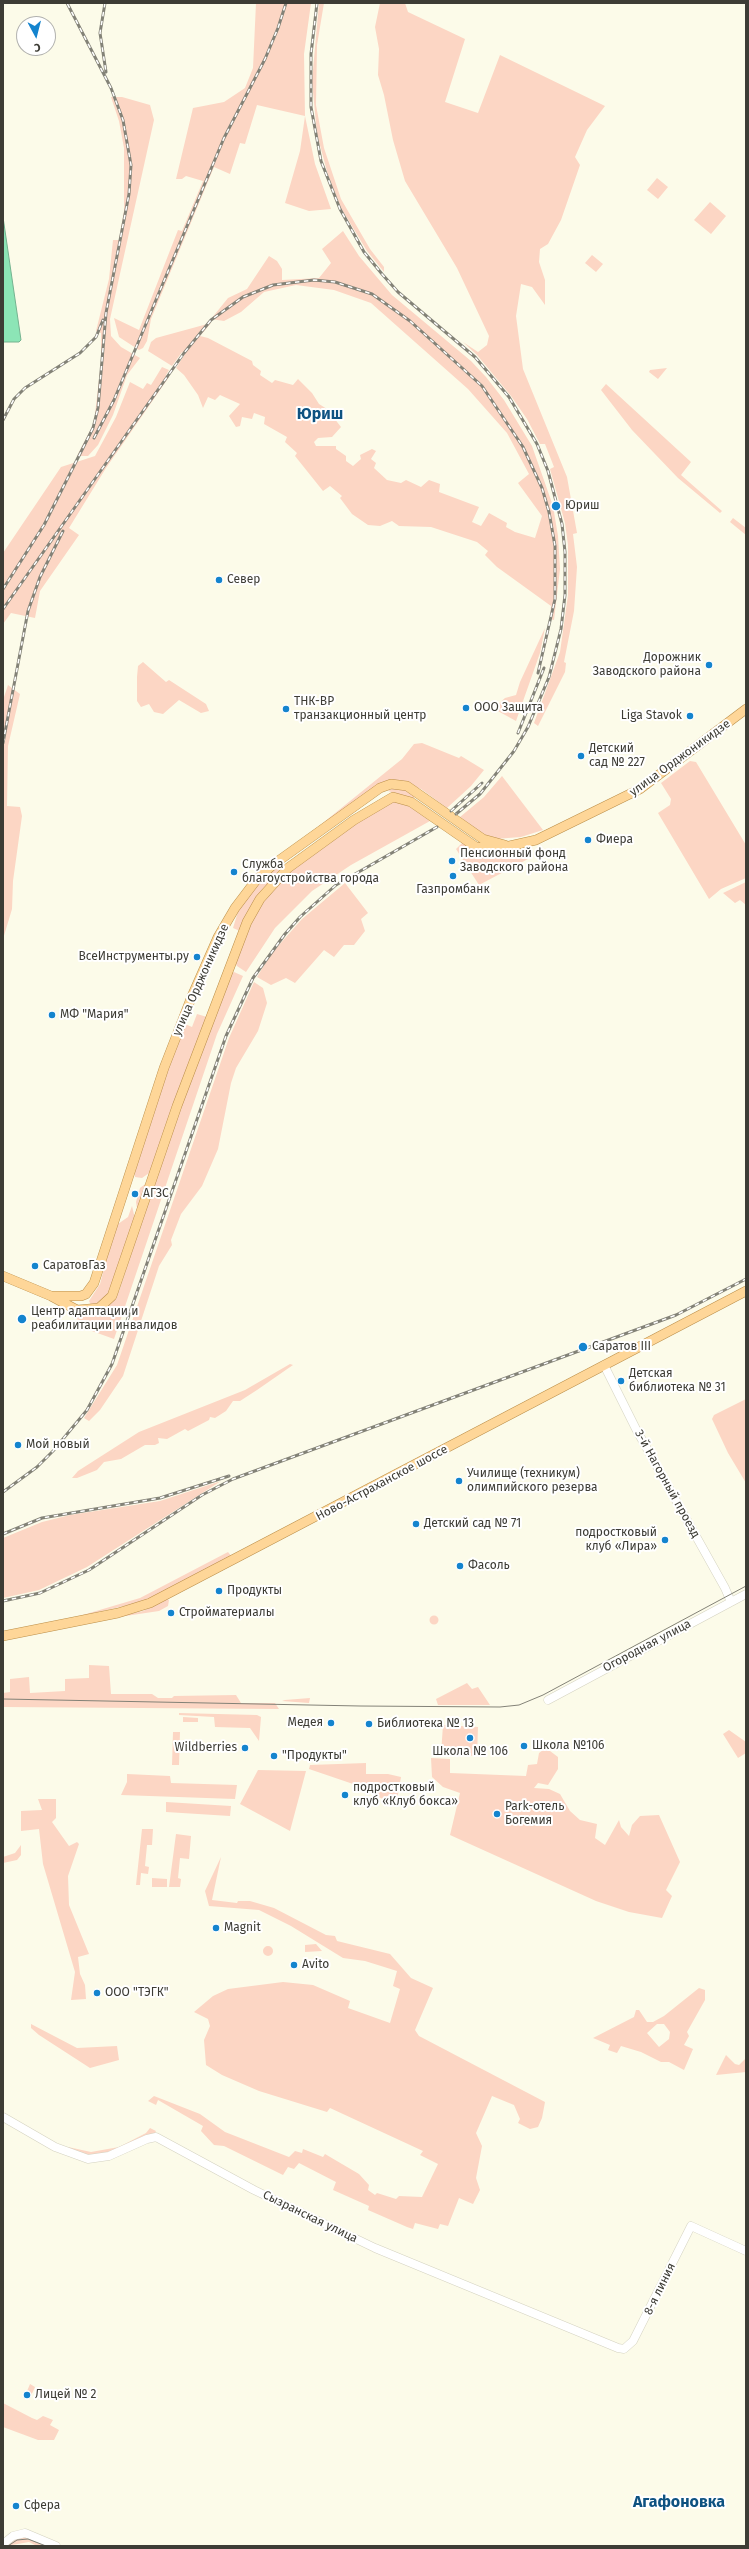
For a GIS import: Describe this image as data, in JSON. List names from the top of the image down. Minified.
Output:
{"streets":{"main road":["улица Орджоникидзе","Ново-Астраханское шоссе"],"street":["3-й Нагорный проезд","Огородная улица","Сызранская улица","8-я линия"]},"crossings":[["Ново-Астраханское шоссе","3-й Нагорный проезд"],["3-й Нагорный проезд","Огородная улица"],["Сызранская улица","8-я линия"]],"districts":["Юриш","Агафоновка"],"places":["Юриш","Север","Дорожник Заводского района","ООО Защита","ТНК-BP транзакционный центр","Liga Stavok","Детский сад № 227","Фиера","Пенсионный фонд Заводского района","Служба благоустройства города","Газпромбанк","ВсеИнструменты.ру","МФ \"Мария\"","АГЗС","СаратовГаз","Центр адаптации и реабилитации инвалидов","Саратов III","Детская библиотека № 31","Мой новый","Училище (техникум) олимпийского резерва","Детский сад № 71","подростковый клуб «Лира»","Фасоль","Продукты","Стройматериалы","Медея","Библиотека № 13","Школа № 106","Школа №106","Wildberries","\"Продукты\"","подростковый клуб «Клуб бокса»","Park-отель Богемия","Magnit","Avito","ООО \"ТЭГК\"","Лицей № 2","Сфера"],"north":"bottom"}
